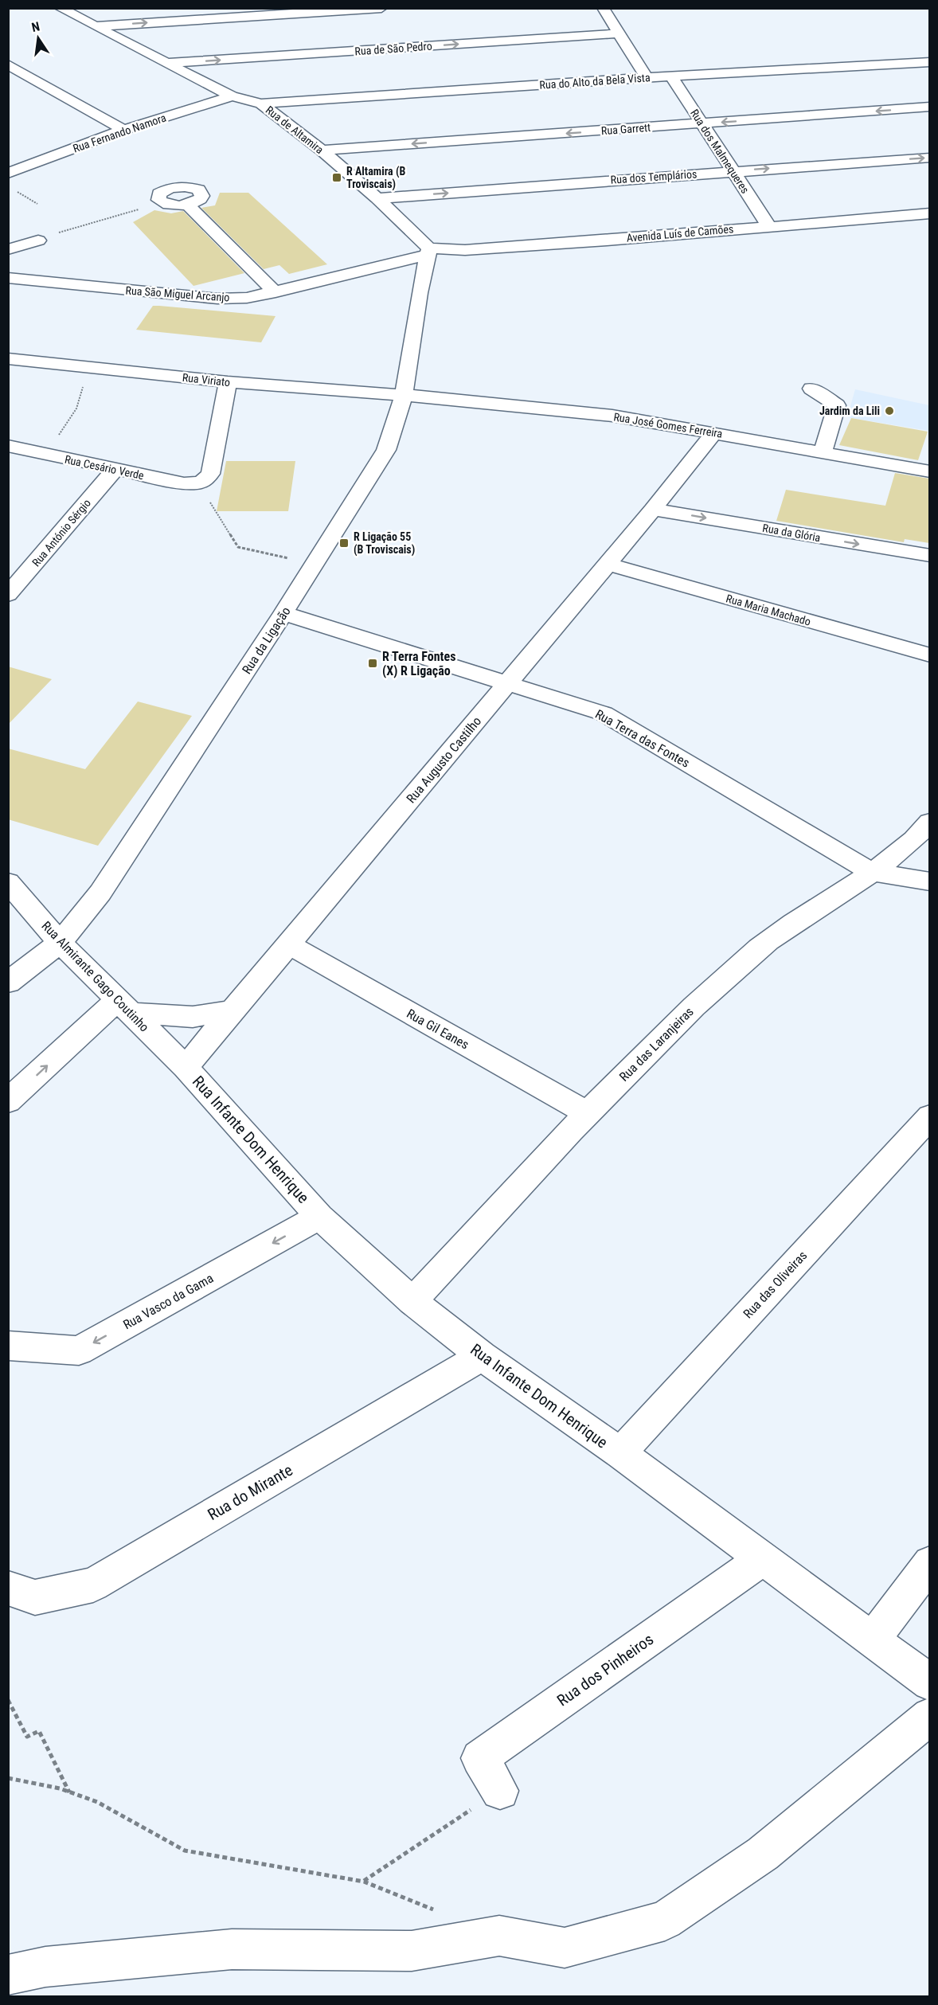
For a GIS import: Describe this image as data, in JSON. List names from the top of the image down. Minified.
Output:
{"streets":{"street":["Rua de São Pedro","Rua do Alto da Bela Vista","Rua Garrett","Rua de Altamira","Rua Fernando Namora","Rua dos Malmequeres","Rua dos Templários","Avenida Luís de Camões","Rua São Miguel Arcanjo","Rua Viriato","Rua José Gomes Ferreira","Rua Cesário Verde","Rua António Sérgio","Rua da Glória","Rua Maria Machado","Rua da Ligação","Rua Terra das Fontes","Rua Augusto Castilho","Rua Almirante Gago Coutinho","Rua Gil Eanes","Rua das Laranjeiras","Rua Infante Dom Henrique","Rua das Oliveiras","Rua Vasco da Gama","Rua do Mirante","Rua dos Pinheiros"]},"crossings":[["Rua de São Pedro","Rua de Altamira"],["Rua do Alto da Bela Vista","Rua de Altamira"],["Rua do Alto da Bela Vista","Rua dos Malmequeres"],["Rua Garrett","Rua de Altamira"],["Rua Garrett","Rua dos Malmequeres"],["Rua de Altamira","Rua Fernando Namora"],["Rua de Altamira","Rua dos Templários"],["Rua de Altamira","Avenida Luís de Camões"],["Rua de Altamira","Rua São Miguel Arcanjo"],["Rua de Altamira","Rua da Ligação"],["Rua dos Malmequeres","Rua dos Templários"],["Rua dos Malmequeres","Avenida Luís de Camões"],["Avenida Luís de Camões","Rua São Miguel Arcanjo"],["Avenida Luís de Camões","Rua da Ligação"],["Rua São Miguel Arcanjo","Rua da Ligação"],["Rua Viriato","Rua José Gomes Ferreira"],["Rua Viriato","Rua da Ligação"],["Rua José Gomes Ferreira","Rua da Ligação"],["Rua José Gomes Ferreira","Rua Augusto Castilho"],["Rua Cesário Verde","Rua António Sérgio"],["Rua da Glória","Rua Augusto Castilho"],["Rua Maria Machado","Rua Augusto Castilho"],["Rua da Ligação","Rua Terra das Fontes"],["Rua da Ligação","Rua Almirante Gago Coutinho"],["Rua Terra das Fontes","Rua Augusto Castilho"],["Rua Terra das Fontes","Rua das Laranjeiras"],["Rua Augusto Castilho","Rua Almirante Gago Coutinho"],["Rua Augusto Castilho","Rua Gil Eanes"],["Rua Augusto Castilho","Rua Infante Dom Henrique"],["Rua Almirante Gago Coutinho","Rua Infante Dom Henrique"],["Rua Gil Eanes","Rua das Laranjeiras"],["Rua das Laranjeiras","Rua Infante Dom Henrique"],["Rua Infante Dom Henrique","Rua das Oliveiras"],["Rua Infante Dom Henrique","Rua Vasco da Gama"],["Rua Infante Dom Henrique","Rua do Mirante"],["Rua Infante Dom Henrique","Rua dos Pinheiros"]],"one_way":["Rua Garrett","Rua dos Templários","Rua da Glória","Rua Vasco da Gama"],"places":{"transit":["R Altamira (B Troviscais)","R Ligação 55 (B Troviscais)","R Terra Fontes (X) R Ligação"],"other":["Jardim da Lili"]},"north":"top"}
